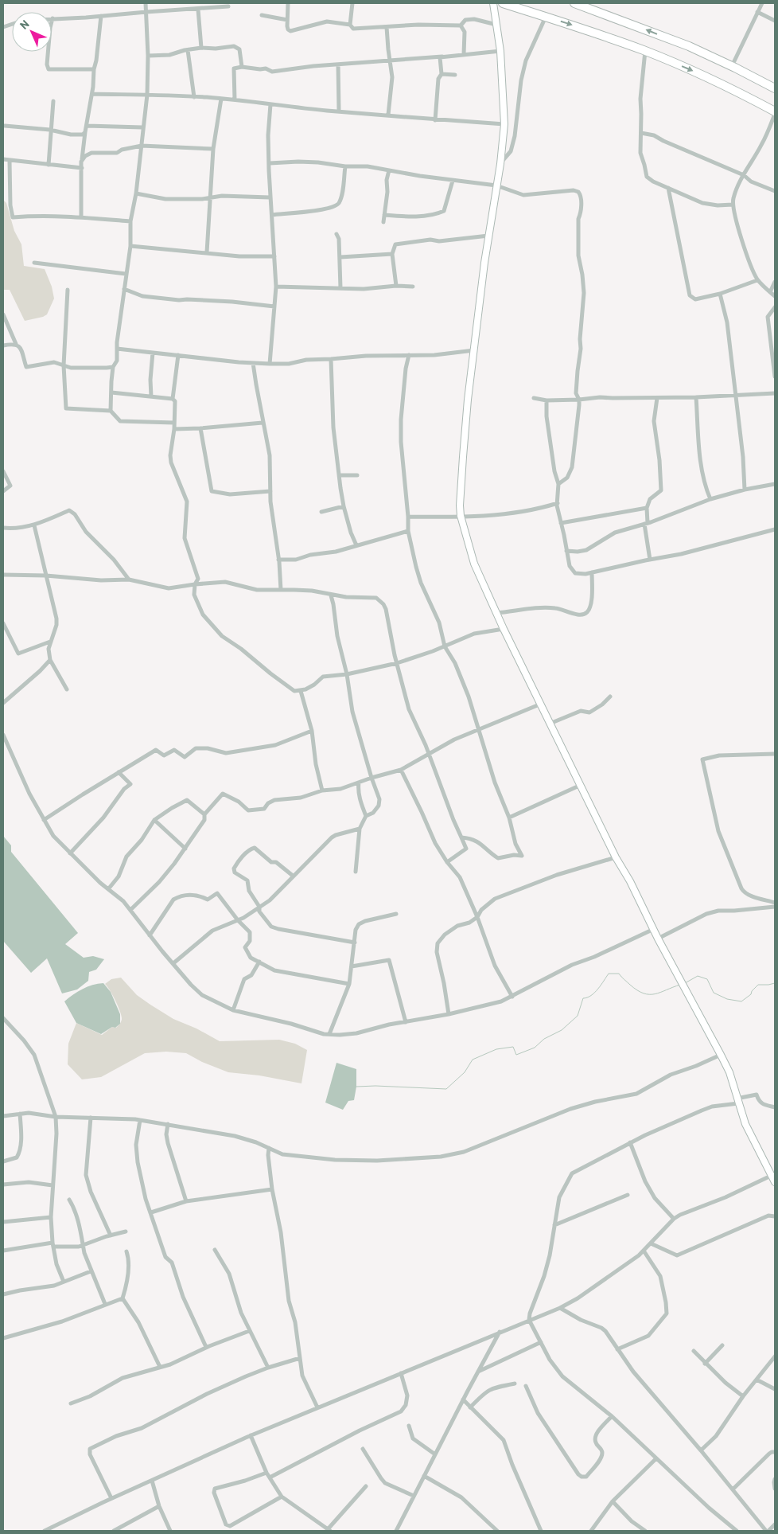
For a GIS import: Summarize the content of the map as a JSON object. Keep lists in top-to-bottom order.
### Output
{
  "north": "top left"
}
